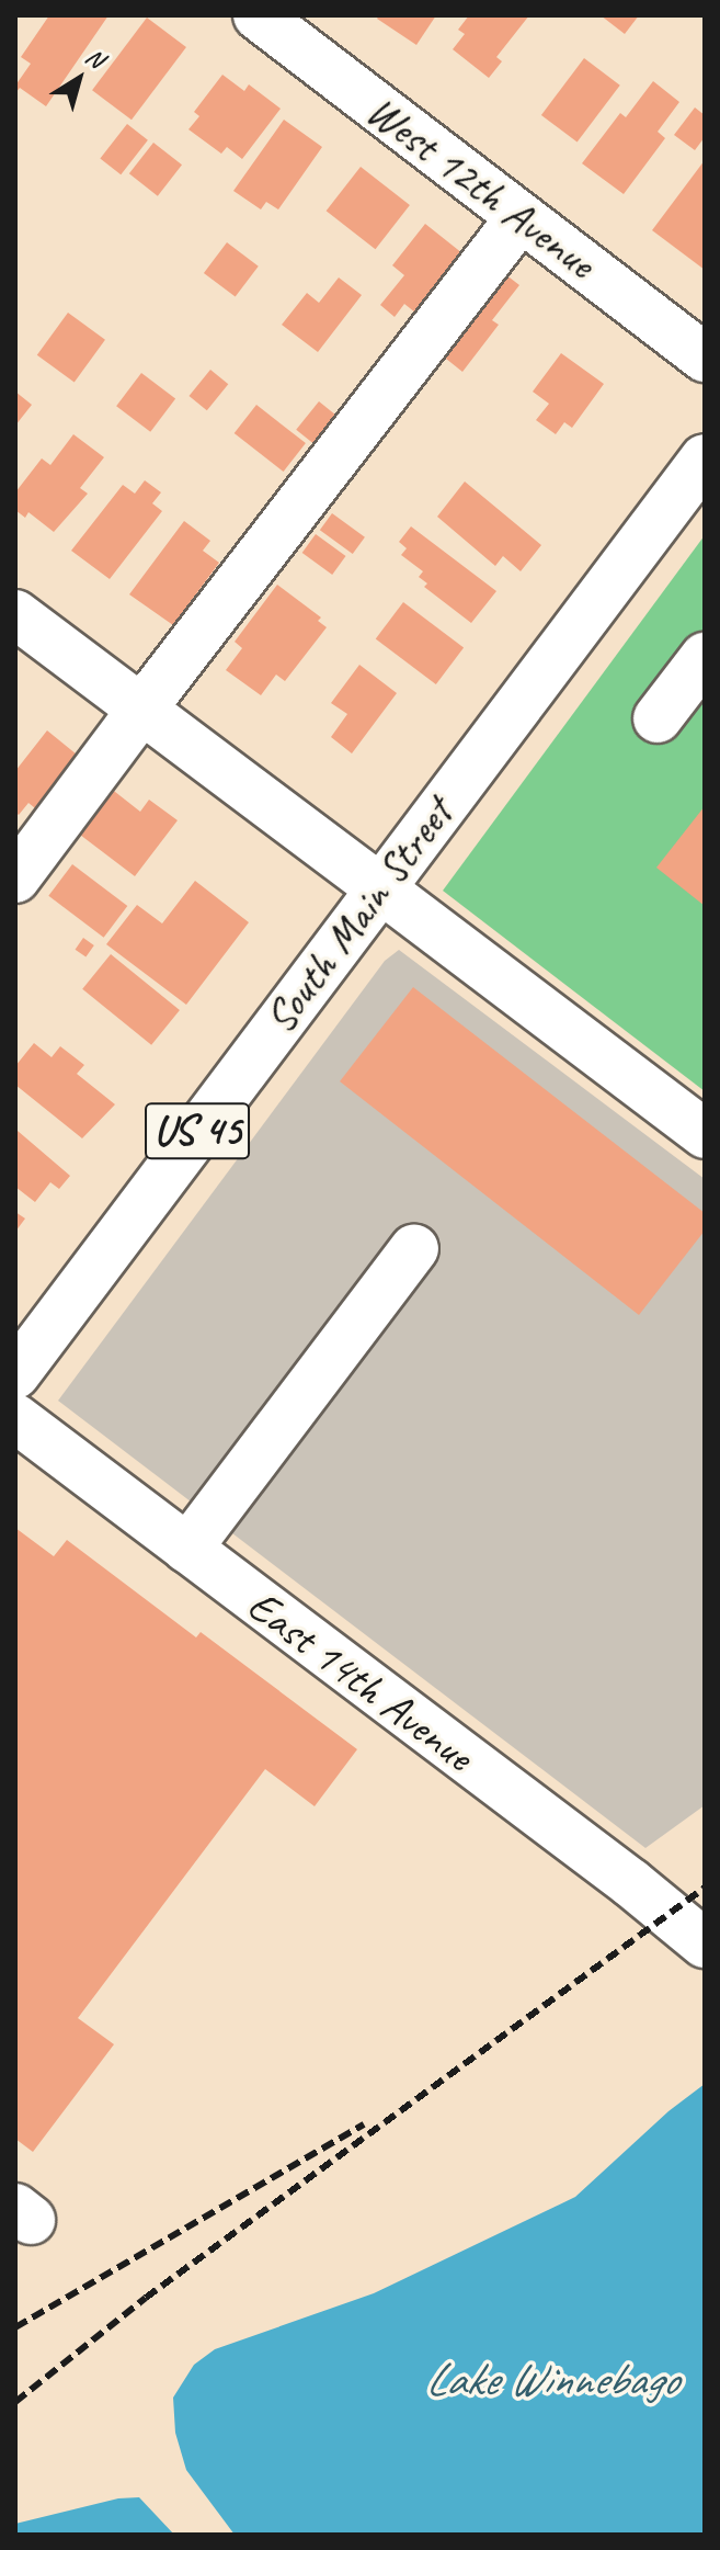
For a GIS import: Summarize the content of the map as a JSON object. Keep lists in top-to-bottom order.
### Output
{
  "streets": {
    "street": [
      "West 12th Avenue",
      "South Main Street",
      "US 45",
      "East 14th Avenue"
    ]
  },
  "water": ["Lake Winnebago"],
  "north": "top right"
}
